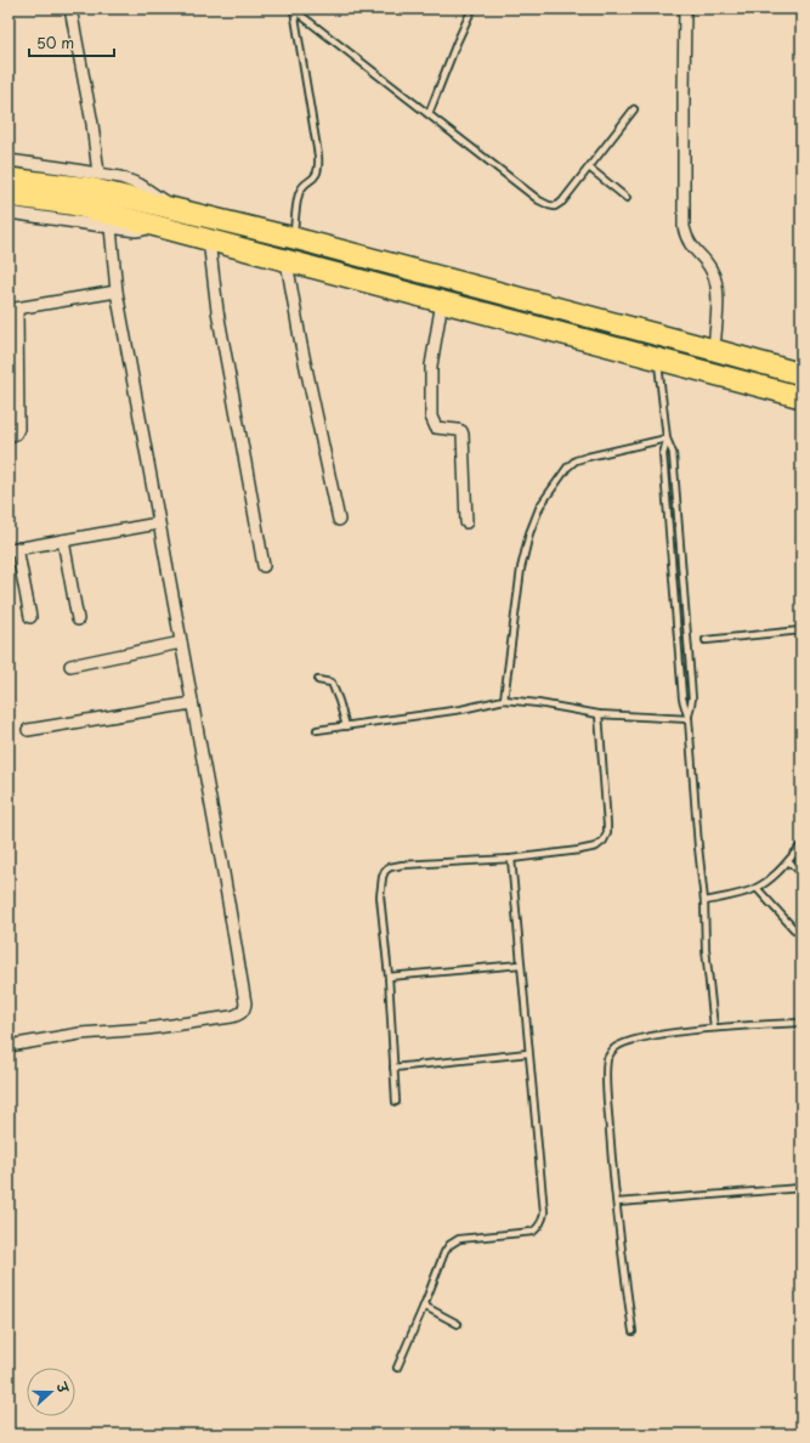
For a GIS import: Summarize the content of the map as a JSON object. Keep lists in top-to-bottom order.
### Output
{
  "scale_bar": "50 m",
  "north": "right"
}
